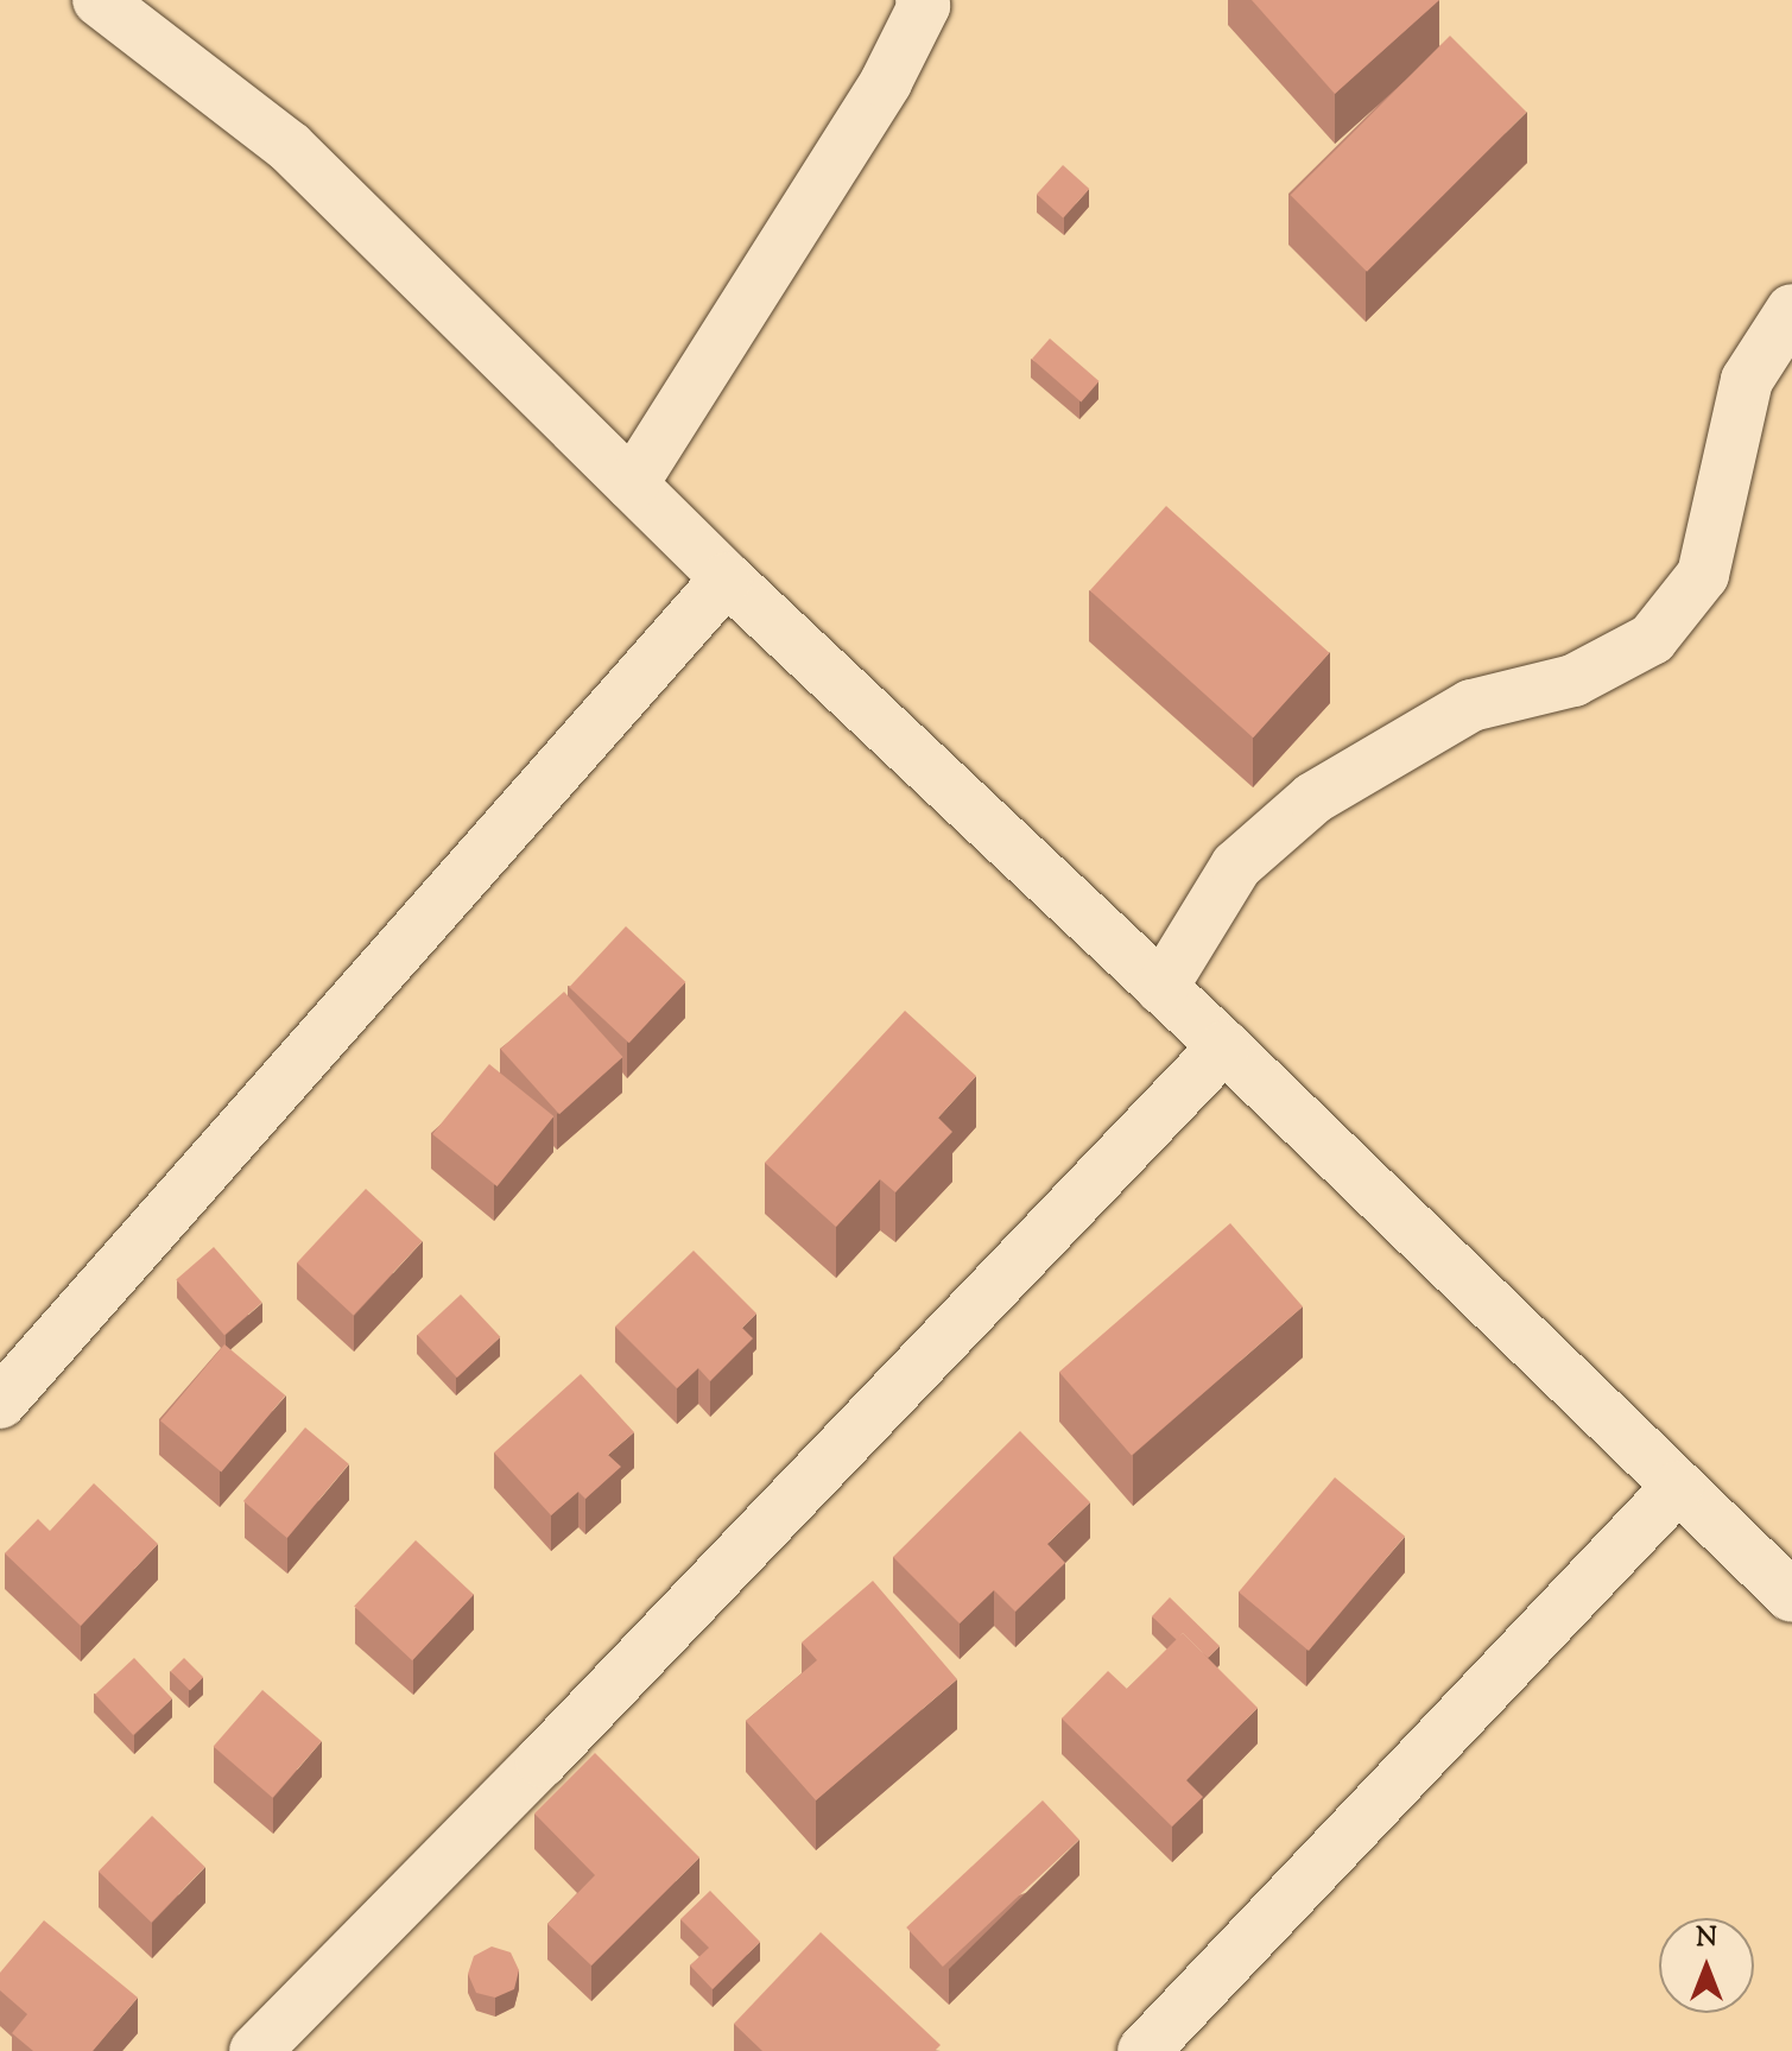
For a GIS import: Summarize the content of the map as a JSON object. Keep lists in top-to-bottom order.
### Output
{
  "north": "top"
}
